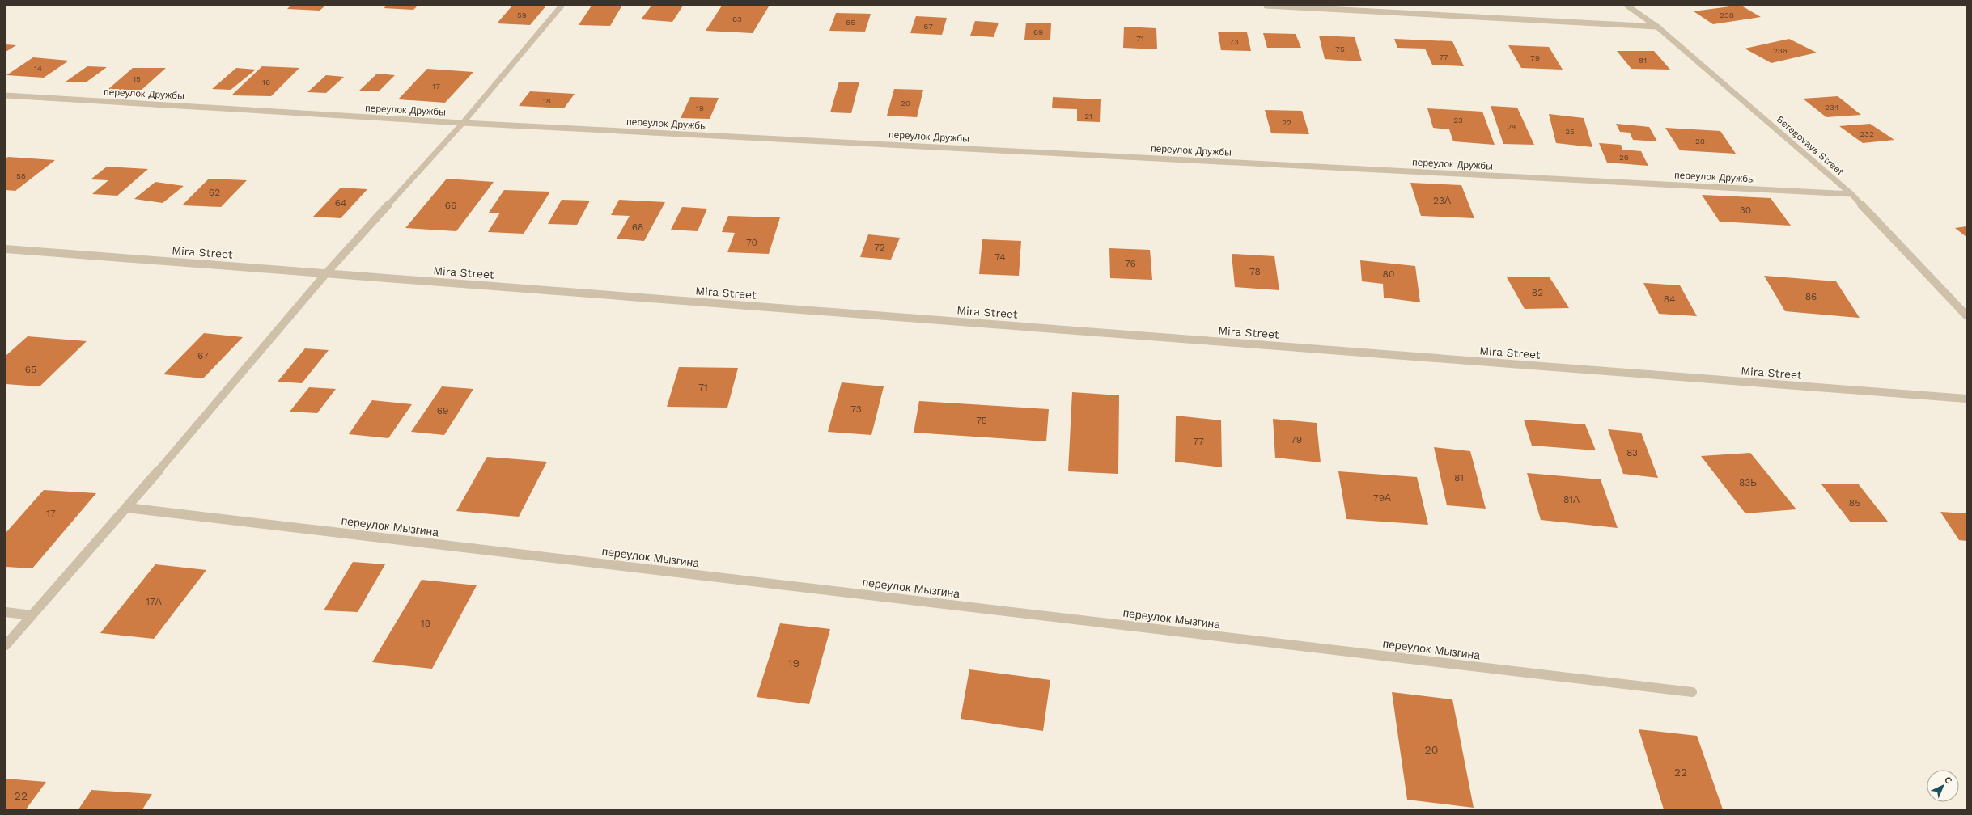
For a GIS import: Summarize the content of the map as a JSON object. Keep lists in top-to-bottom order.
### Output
{
  "streets": {
    "street": [
      "переулок Дружбы",
      "Beregovaya Street",
      "Mira Street",
      "переулок Мызгина"
    ]
  },
  "crossings": [
    ["переулок Дружбы", "Beregovaya Street"]
  ],
  "house_numbers": [
    "59",
    "238",
    "63",
    "65",
    "67",
    "69",
    "71",
    "73",
    "75",
    "236",
    "77",
    "79",
    "81",
    "14",
    "15",
    "16",
    "17",
    "18",
    "20",
    "234",
    "19",
    "21",
    "23",
    "22",
    "24",
    "25",
    "232",
    "28",
    "26",
    "58",
    "62",
    "23А",
    "64",
    "66",
    "30",
    "68",
    "70",
    "72",
    "74",
    "76",
    "78",
    "80",
    "82",
    "86",
    "84",
    "67",
    "65",
    "71",
    "73",
    "69",
    "75",
    "79",
    "77",
    "83",
    "81",
    "83Б",
    "79А",
    "81А",
    "85",
    "17",
    "17А",
    "18",
    "19",
    "20",
    "22",
    "22"
  ],
  "north": "top right"
}
